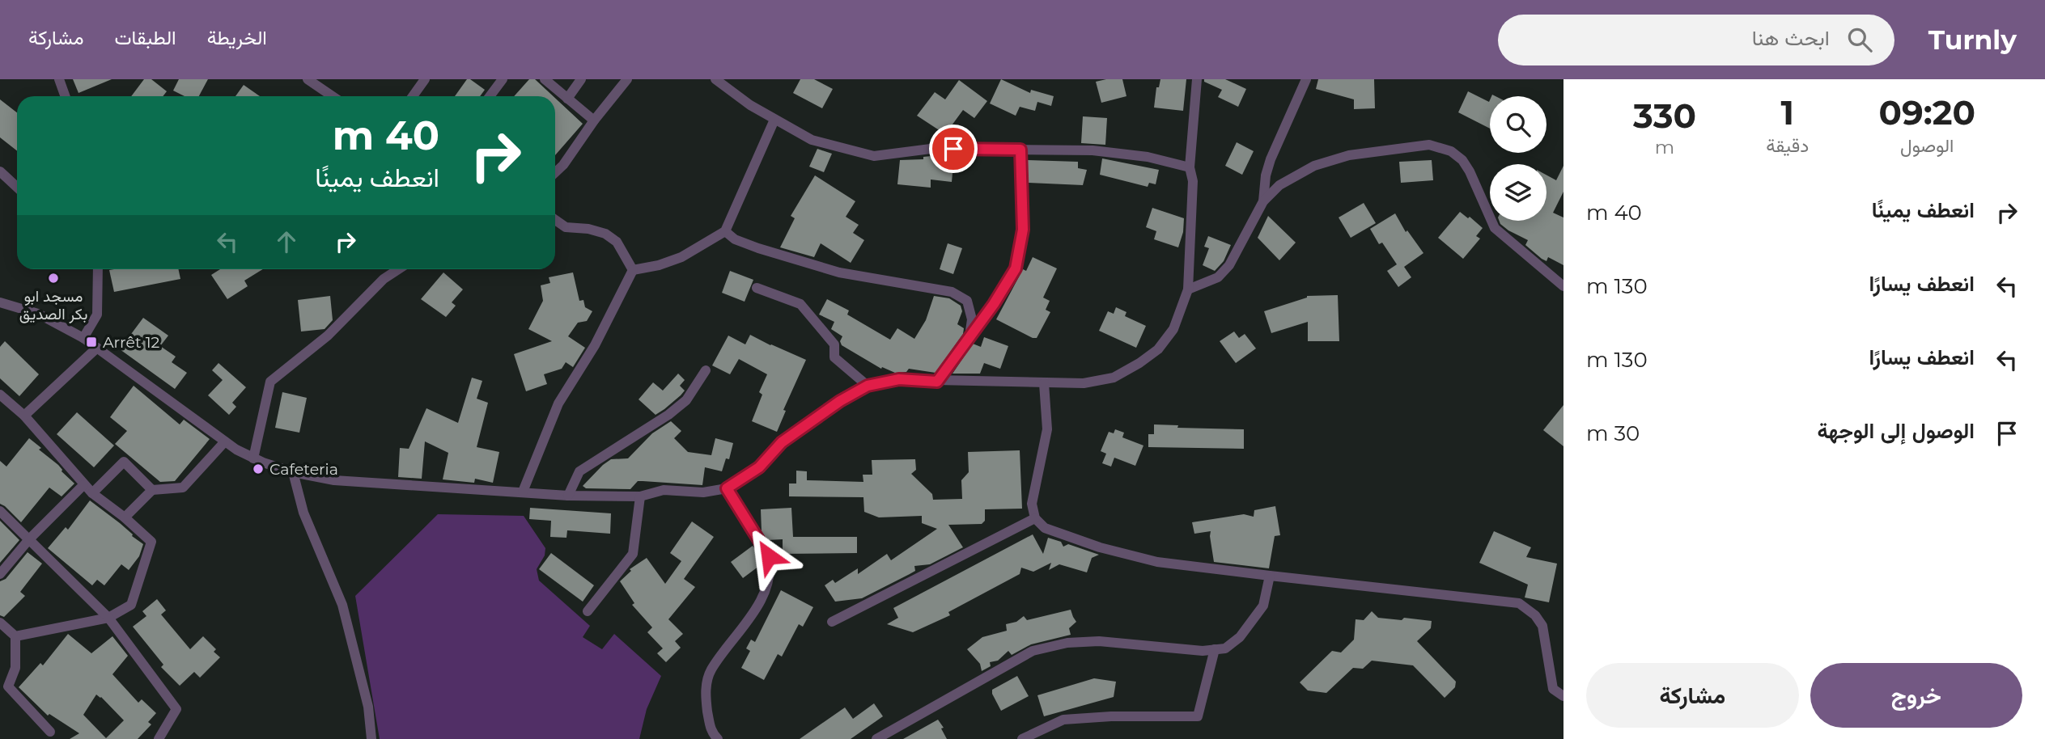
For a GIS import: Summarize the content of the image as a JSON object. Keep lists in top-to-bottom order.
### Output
{
  "places": {
    "other": ["مسجد ابو بكر الصديق", "Cafeteria"],
    "transit": ["Arrêt 12"]
  },
  "page": {
    "header": "Turnly",
    "search": "ابحث هنا",
    "nav": ["الخريطة", "الطبقات", "مشاركة"],
    "eta": [
      "09:20",
      "الوصول",
      "1",
      "دقيقة",
      "330",
      "m"
    ],
    "turn": ["40 m", "انعطف يمينًا"],
    "list": [
      {
        "name": "انعطف يمينًا",
        "value": "40 m"
      },
      {
        "name": "انعطف يسارًا",
        "value": "130 m"
      },
      {
        "name": "انعطف يسارًا",
        "value": "130 m"
      },
      {
        "name": "الوصول إلى الوجهة",
        "value": "30 m"
      }
    ],
    "buttons": ["خروج", "مشاركة"]
  }
}
